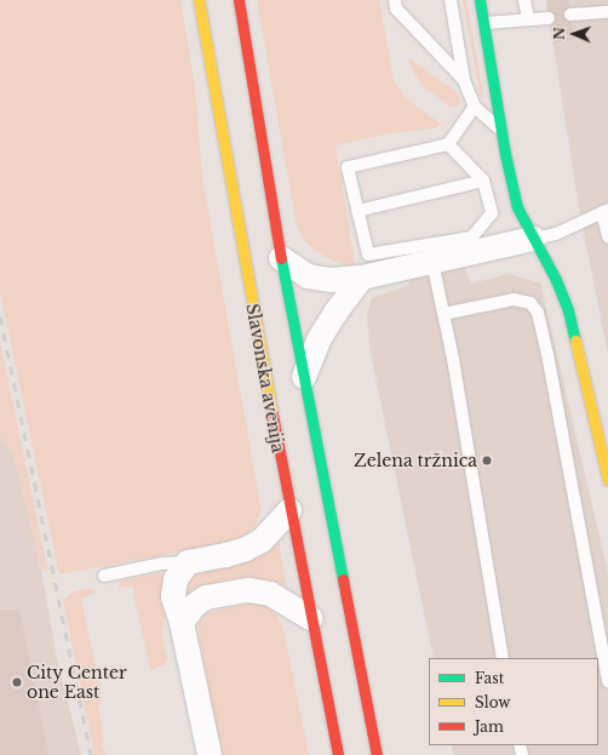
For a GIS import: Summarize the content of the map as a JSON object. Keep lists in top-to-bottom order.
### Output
{
  "streets": {
    "main road": ["Slavonska avenija"]
  },
  "places": ["Zelena tržnica", "City Center one East"],
  "legend": ["Fast", "Slow", "Jam"],
  "north": "left"
}
